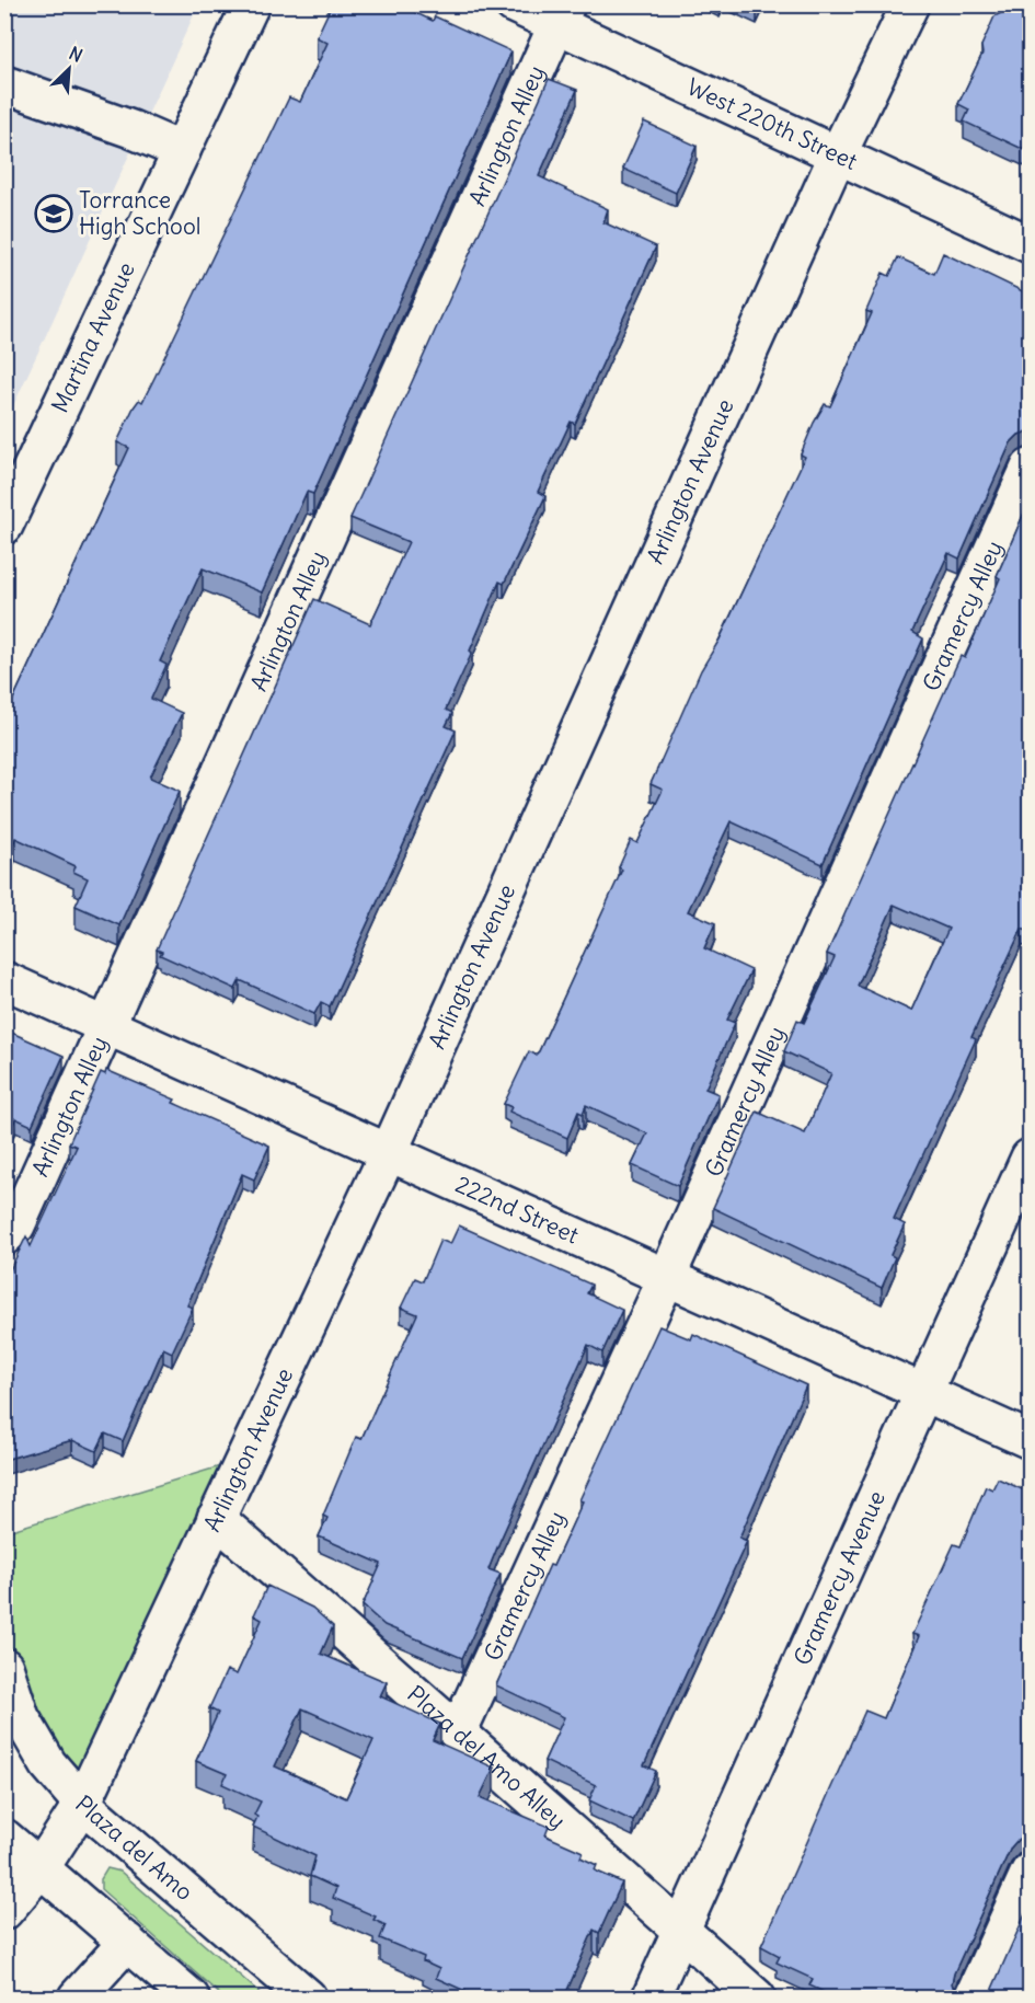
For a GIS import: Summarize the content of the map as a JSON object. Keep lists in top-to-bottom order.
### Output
{
  "streets": {
    "street": [
      "West 220th Street",
      "Arlington Alley",
      "Martina Avenue",
      "Arlington Avenue",
      "Gramercy Alley",
      "222nd Street",
      "Gramercy Avenue",
      "Plaza del Amo Alley",
      "Plaza del Amo"
    ]
  },
  "crossings": [
    ["West 220th Street", "Arlington Alley"],
    ["West 220th Street", "Arlington Avenue"],
    ["Arlington Alley", "222nd Street"],
    ["Arlington Avenue", "222nd Street"],
    ["Arlington Avenue", "Plaza del Amo Alley"],
    ["Arlington Avenue", "Plaza del Amo"],
    ["Gramercy Alley", "222nd Street"],
    ["Gramercy Alley", "Plaza del Amo Alley"],
    ["222nd Street", "Gramercy Avenue"],
    ["Gramercy Avenue", "Plaza del Amo Alley"]
  ],
  "places": {
    "school or university": ["Torrance High School"]
  },
  "north": "top right"
}
